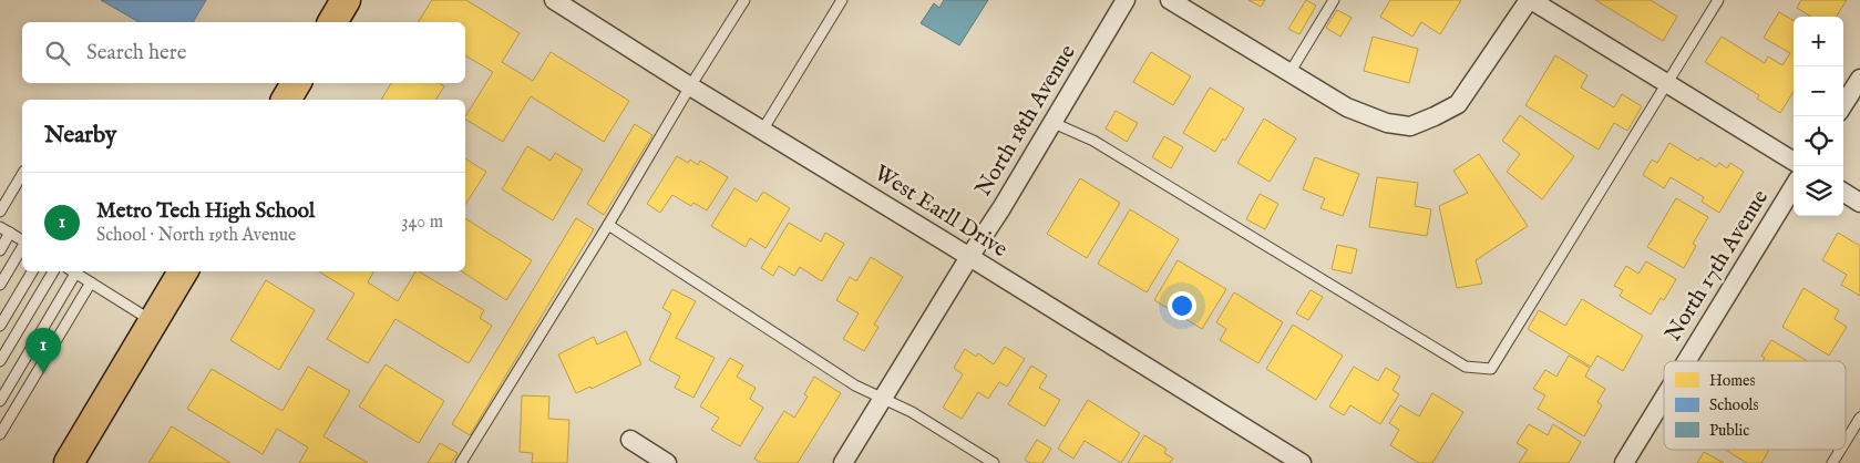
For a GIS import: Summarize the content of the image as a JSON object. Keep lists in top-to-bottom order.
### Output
{
  "streets": {
    "street": ["North 18th Avenue", "West Earll Drive", "North 17th Avenue"]
  },
  "crossings": [
    ["North 18th Avenue", "West Earll Drive"]
  ],
  "legend": ["Homes", "Schools", "Public"],
  "page": {
    "map_buttons": ["+", "−"],
    "search": "Search here",
    "heading": "Nearby",
    "list": [
      {
        "mark": "1",
        "name": "Metro Tech High School",
        "note": "School · North 19th Avenue",
        "value": "340 m"
      }
    ],
    "pins": "1"
  }
}
